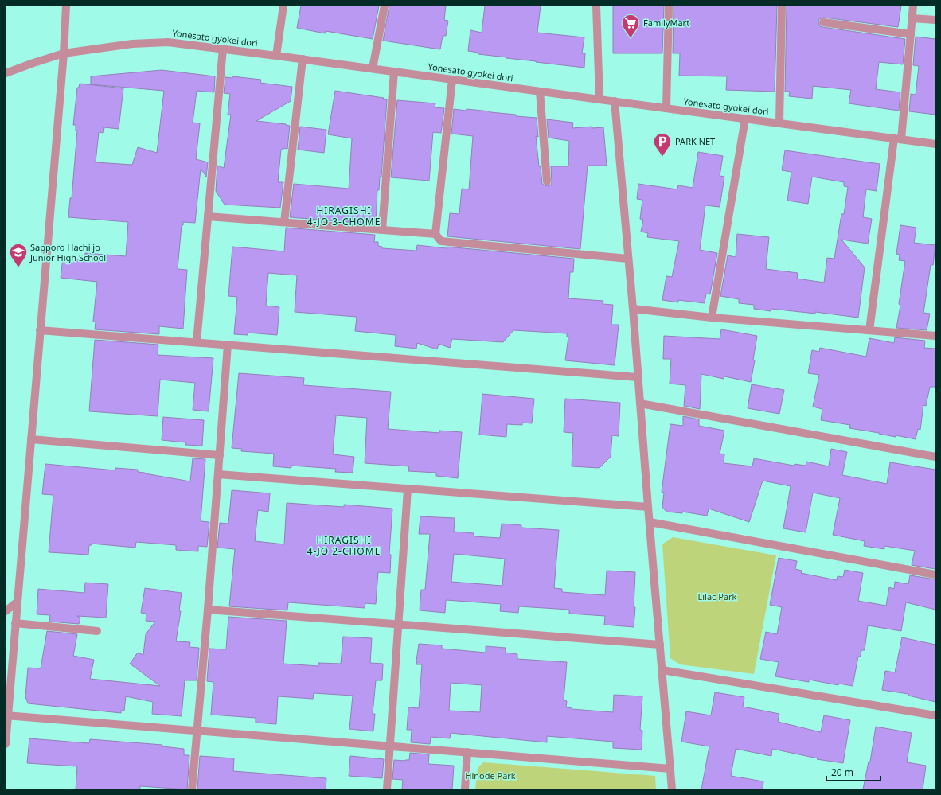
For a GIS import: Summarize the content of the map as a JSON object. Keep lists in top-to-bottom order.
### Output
{
  "streets": {
    "street": ["Yonesato gyokei dori"]
  },
  "districts": ["HIRAGISHI 4-JO 3-CHOME", "HIRAGISHI 4-JO 2-CHOME"],
  "parks": ["Lilac Park", "Hinode Park"],
  "places": {
    "supermarket": ["FamilyMart"],
    "parking": ["PARK NET"],
    "school or university": ["Sapporo Hachi jo Junior High School"]
  },
  "scale_bar": "20 m"
}
